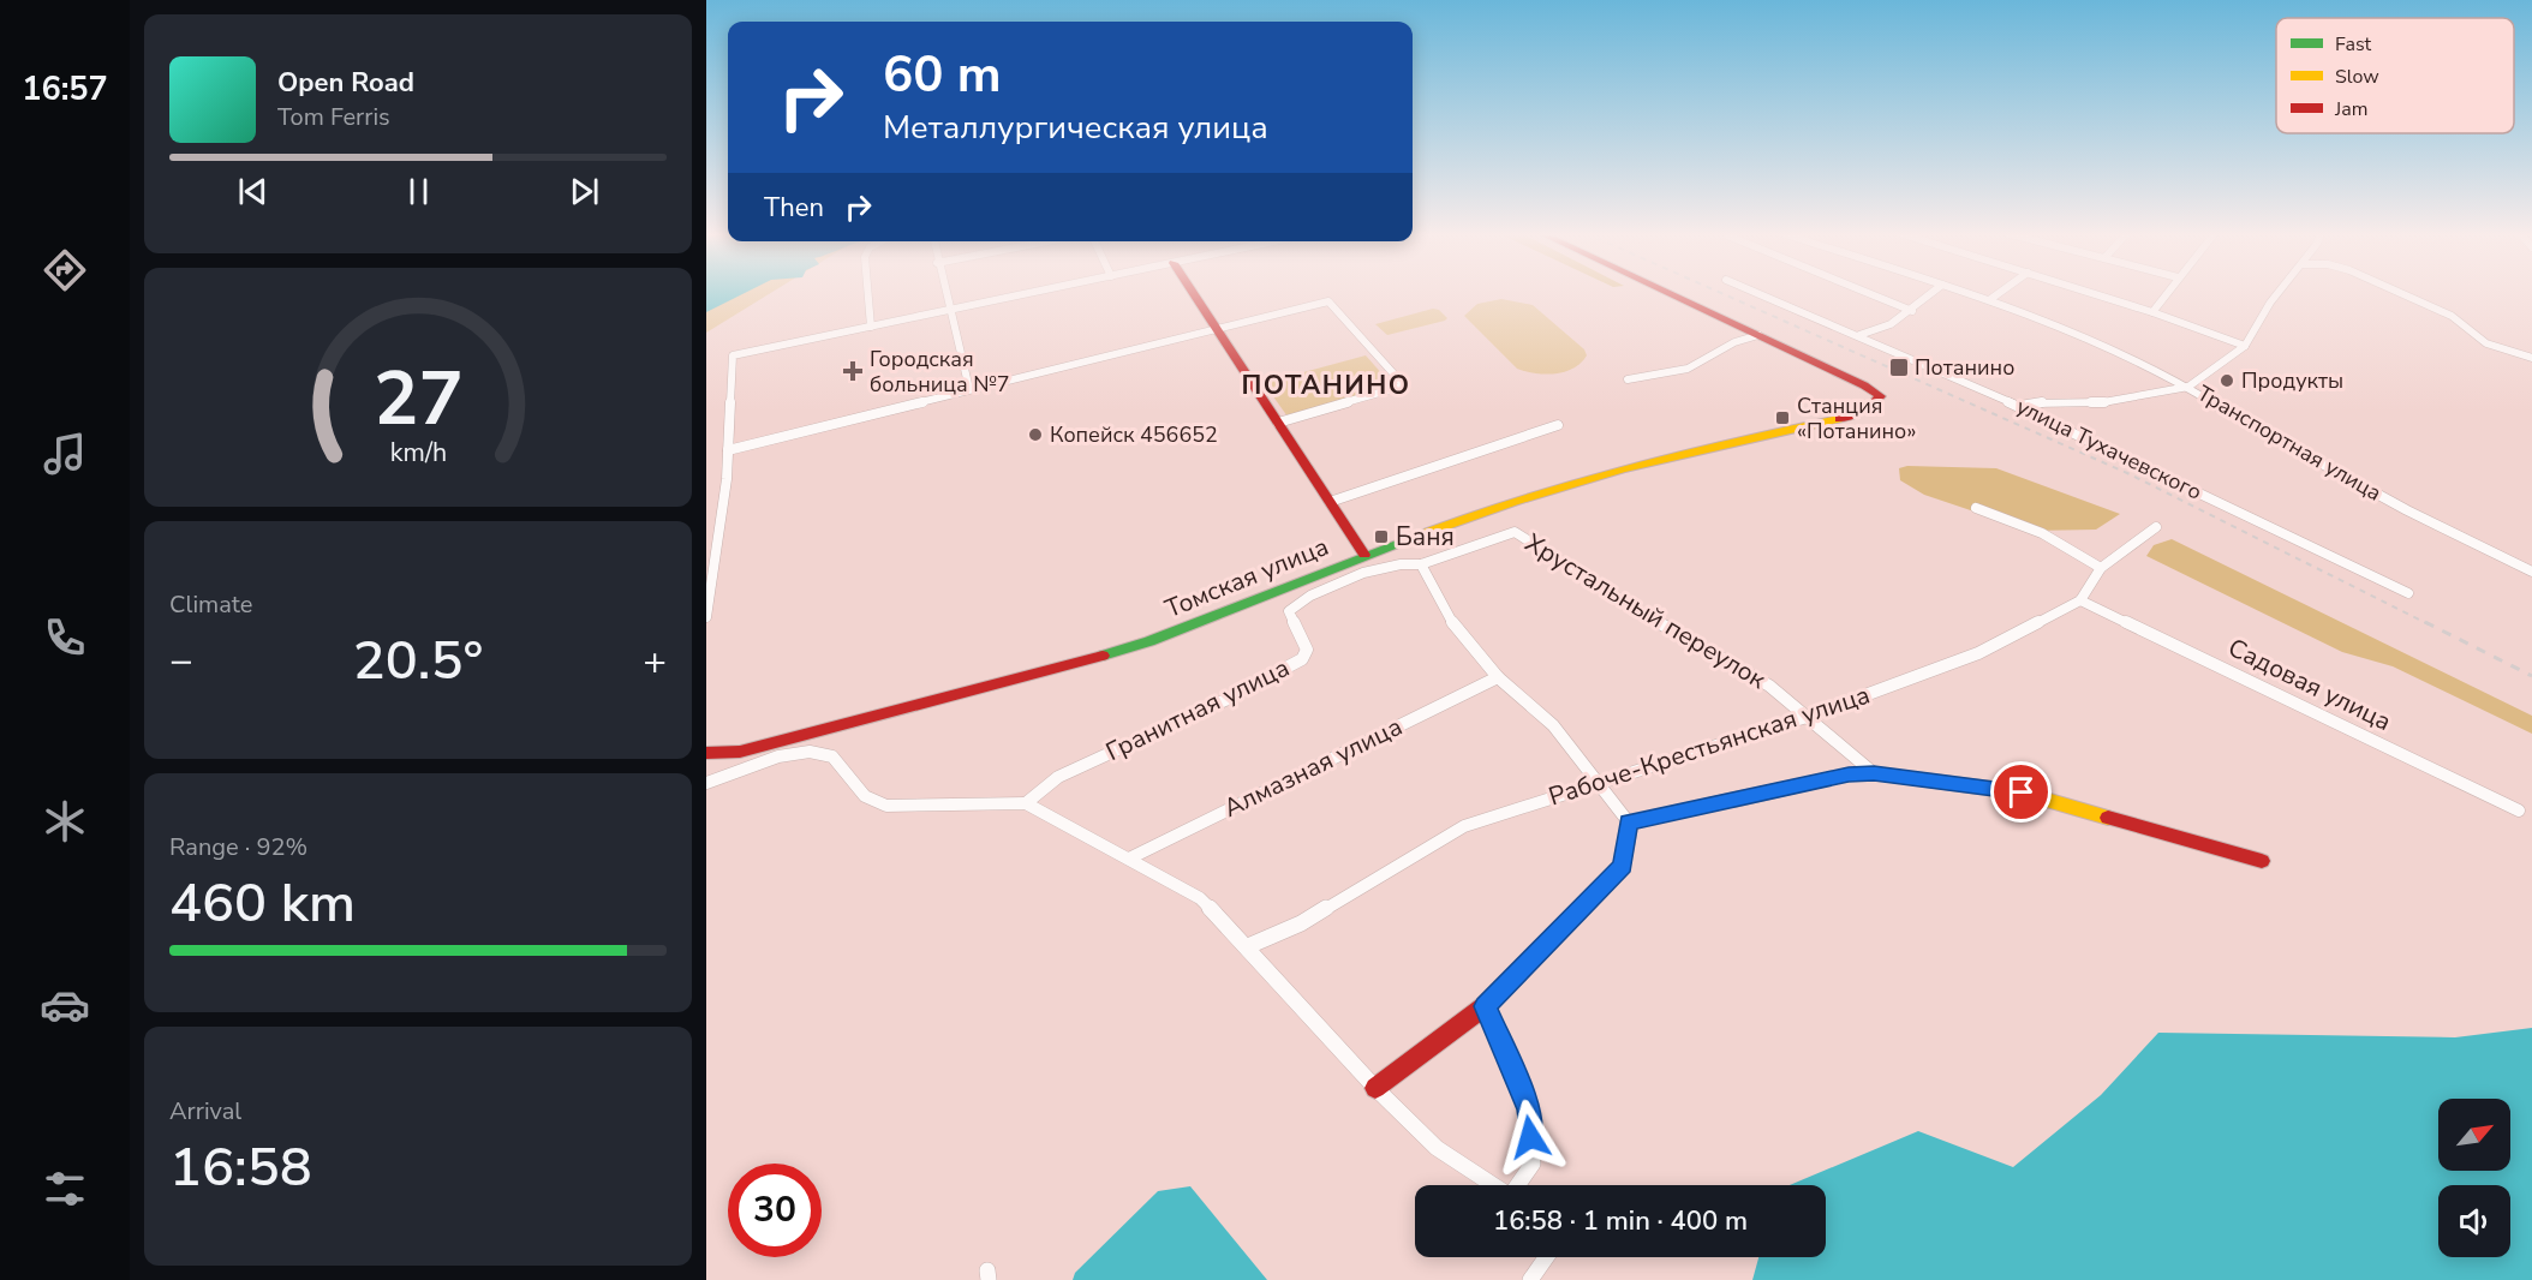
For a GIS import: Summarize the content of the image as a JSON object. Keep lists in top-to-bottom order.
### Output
{
  "streets": {
    "street": [
      "Транспортная улица",
      "улица Тухачевского",
      "Томская улица",
      "Хрустальный переулок",
      "Садовая улица",
      "Гранитная улица",
      "Рабоче-Крестьянская улица",
      "Алмазная улица"
    ]
  },
  "crossings": [
    ["Хрустальный переулок", "Гранитная улица"],
    ["Хрустальный переулок", "Рабоче-Крестьянская улица"],
    ["Садовая улица", "Рабоче-Крестьянская улица"]
  ],
  "districts": ["ПОТАНИНО"],
  "places": {
    "transit": ["Потанино", "Станция «Потанино»", "Баня"],
    "health": ["Городская больница №7"],
    "other": ["Продукты", "Копейск 456652"]
  },
  "legend": ["Fast", "Slow", "Jam"],
  "north": "top right",
  "page": {
    "tabs": "16:57",
    "turn": ["60 m", "Металлургическая улица"],
    "song": ["Open Road", "Tom Ferris"],
    "then": "Then",
    "tile": [
      "Climate",
      ["Range · 92%", "460 km"],
      ["Arrival", "16:58"]
    ],
    "heat": ["−", "20.5°", "+"],
    "limit": "30",
    "trip": "16:58 · 1 min · 400 m",
    "gauge": ["27", "km/h"]
  }
}
